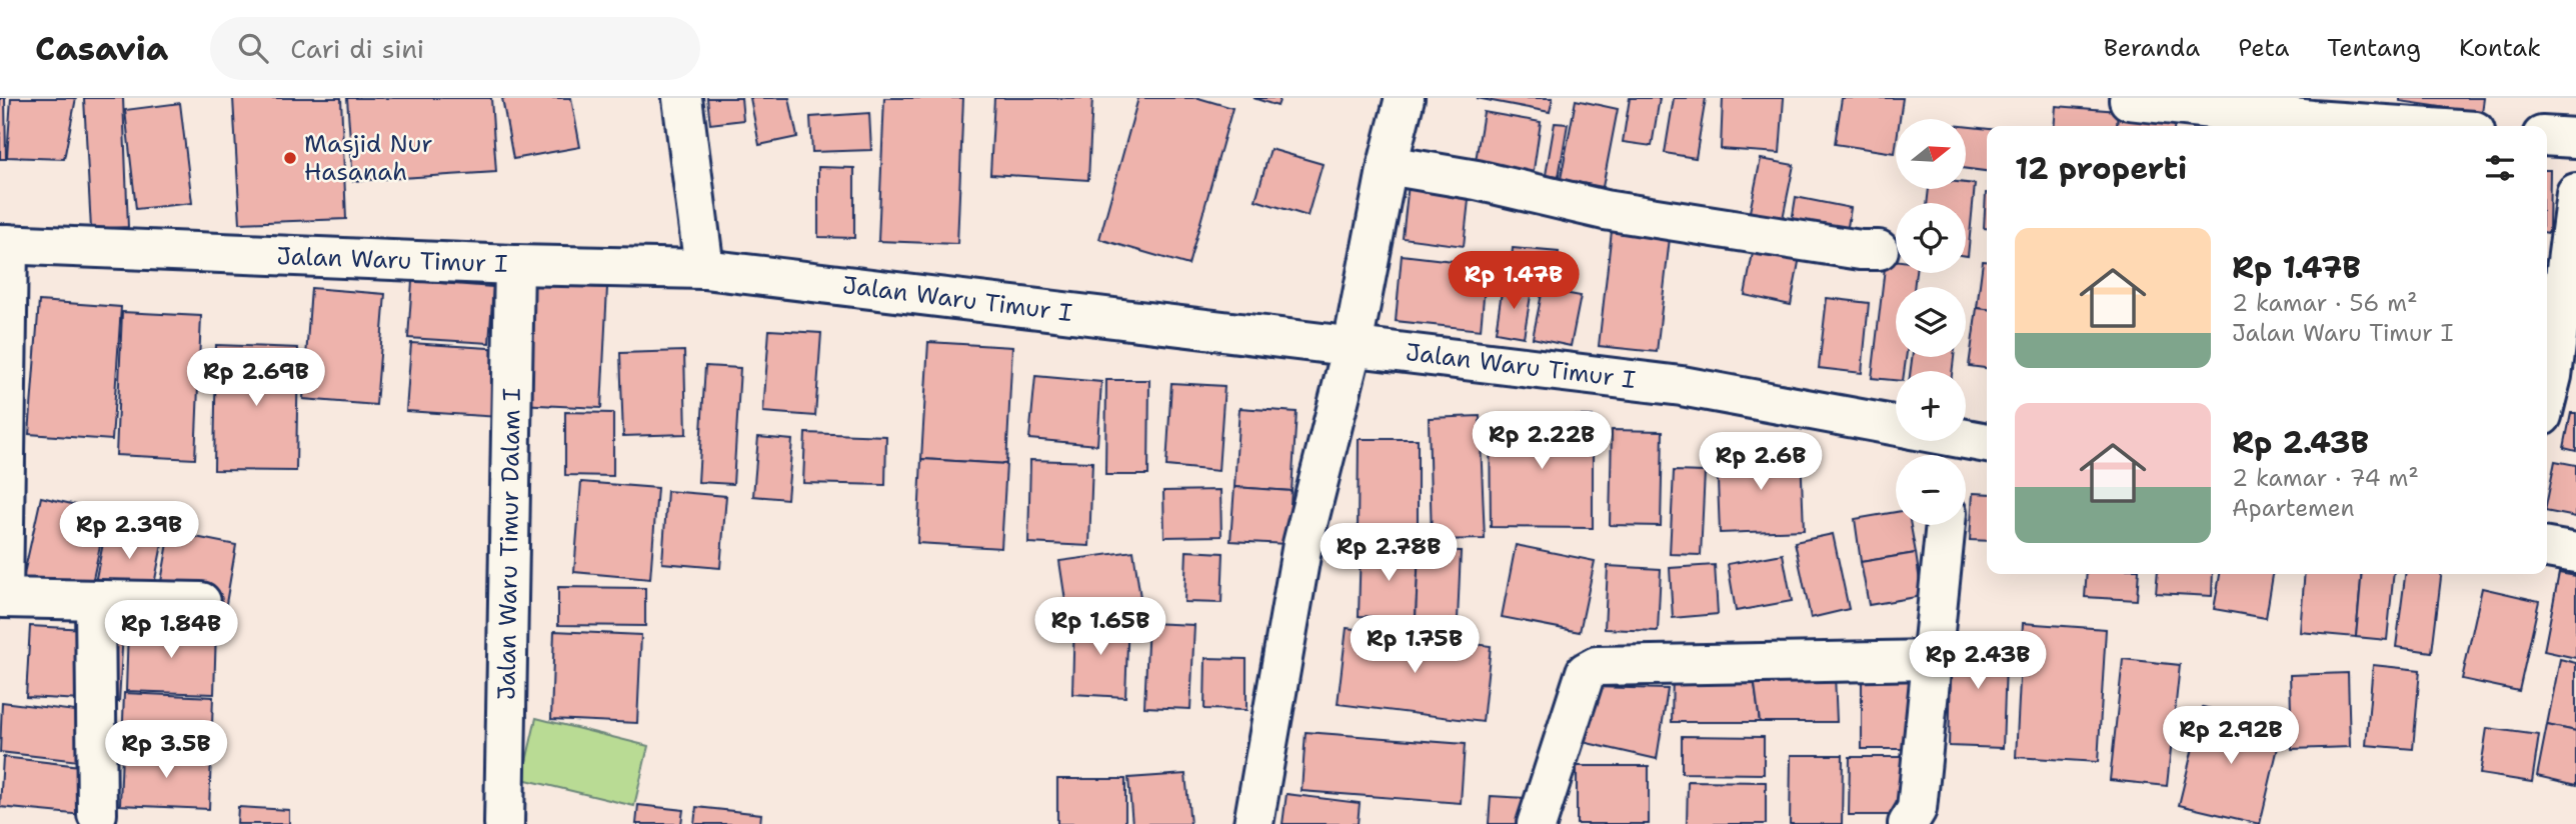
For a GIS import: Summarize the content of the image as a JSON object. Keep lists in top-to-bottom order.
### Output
{
  "streets": {
    "street": ["Jalan Waru Timur I", "Jalan Waru Timur Dalam I"]
  },
  "crossings": [
    ["Jalan Waru Timur I", "Jalan Waru Timur Dalam I"]
  ],
  "places": ["Masjid Nur Hasanah"],
  "north": "right",
  "page": {
    "header": "Casavia",
    "search": "Cari di sini",
    "nav": [
      "Beranda",
      "Peta",
      "Tentang",
      "Kontak"
    ],
    "map_buttons": ["+", "−"],
    "heading": "12 properti",
    "list": [
      {
        "name": "Rp 1.47B",
        "note": "2 kamar · 56 m² · Jalan Waru Timur I"
      },
      {
        "name": "Rp 2.43B",
        "note": "2 kamar · 74 m² · Apartemen"
      }
    ],
    "price": [
      "Rp 1.47B",
      "Rp 2.69B",
      "Rp 2.22B",
      "Rp 2.6B",
      "Rp 2.39B",
      "Rp 2.78B",
      "Rp 1.65B",
      "Rp 1.84B",
      "Rp 1.75B",
      "Rp 2.43B",
      "Rp 2.92B",
      "Rp 3.5B"
    ]
  }
}
